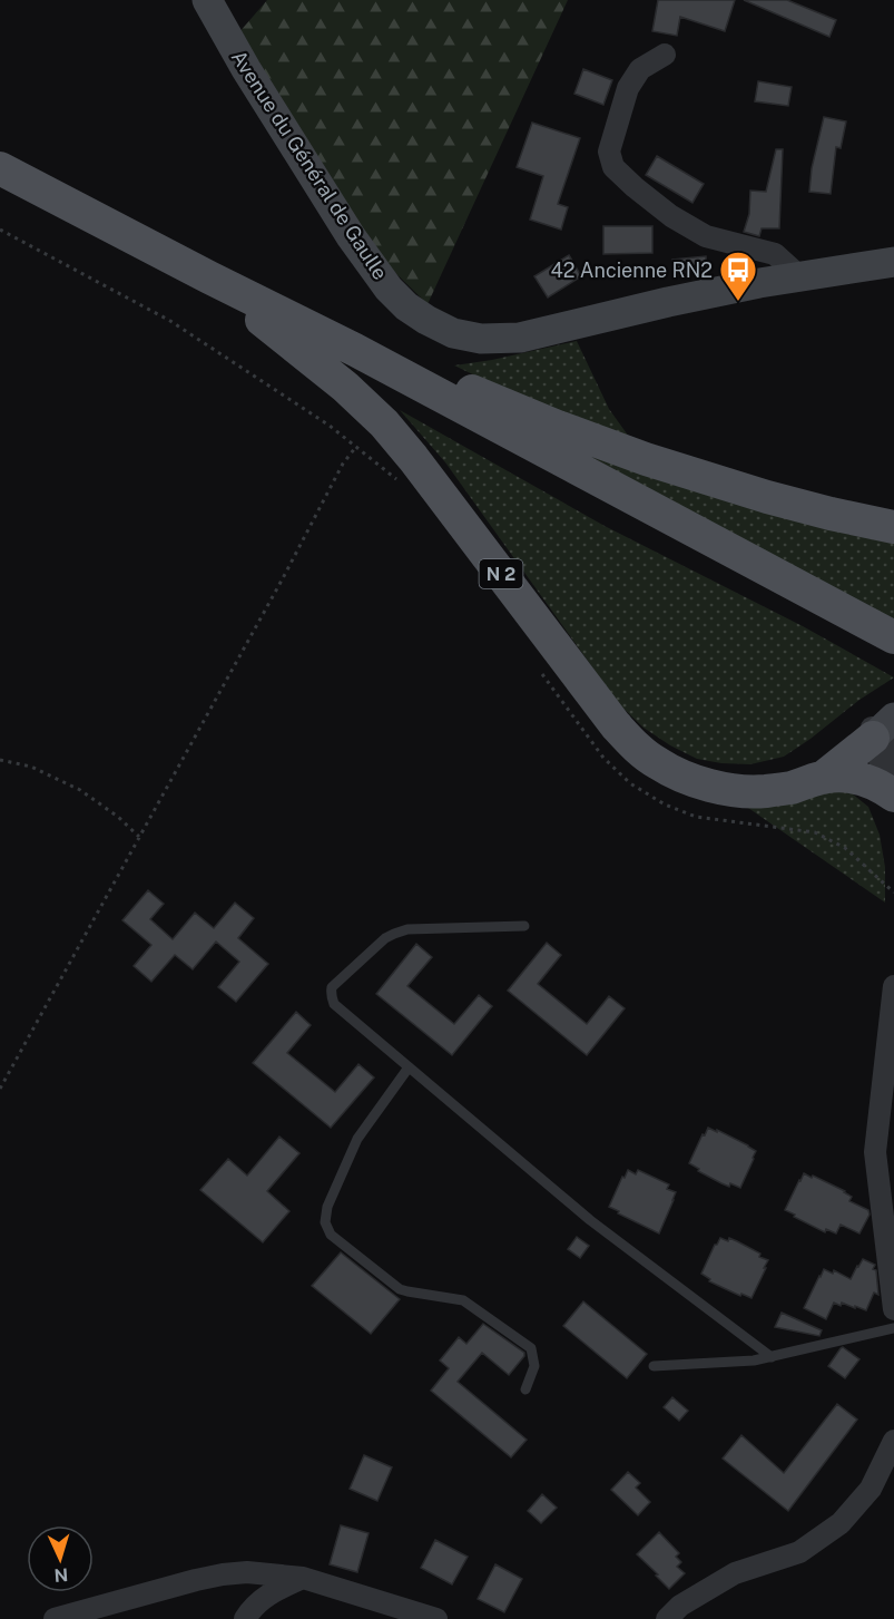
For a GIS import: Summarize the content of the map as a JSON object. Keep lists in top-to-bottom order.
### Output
{
  "streets": {
    "main road": ["Avenue du Général de Gaulle", "N 2"]
  },
  "places": {
    "bus stop": ["42 Ancienne RN2"]
  },
  "north": "bottom"
}
